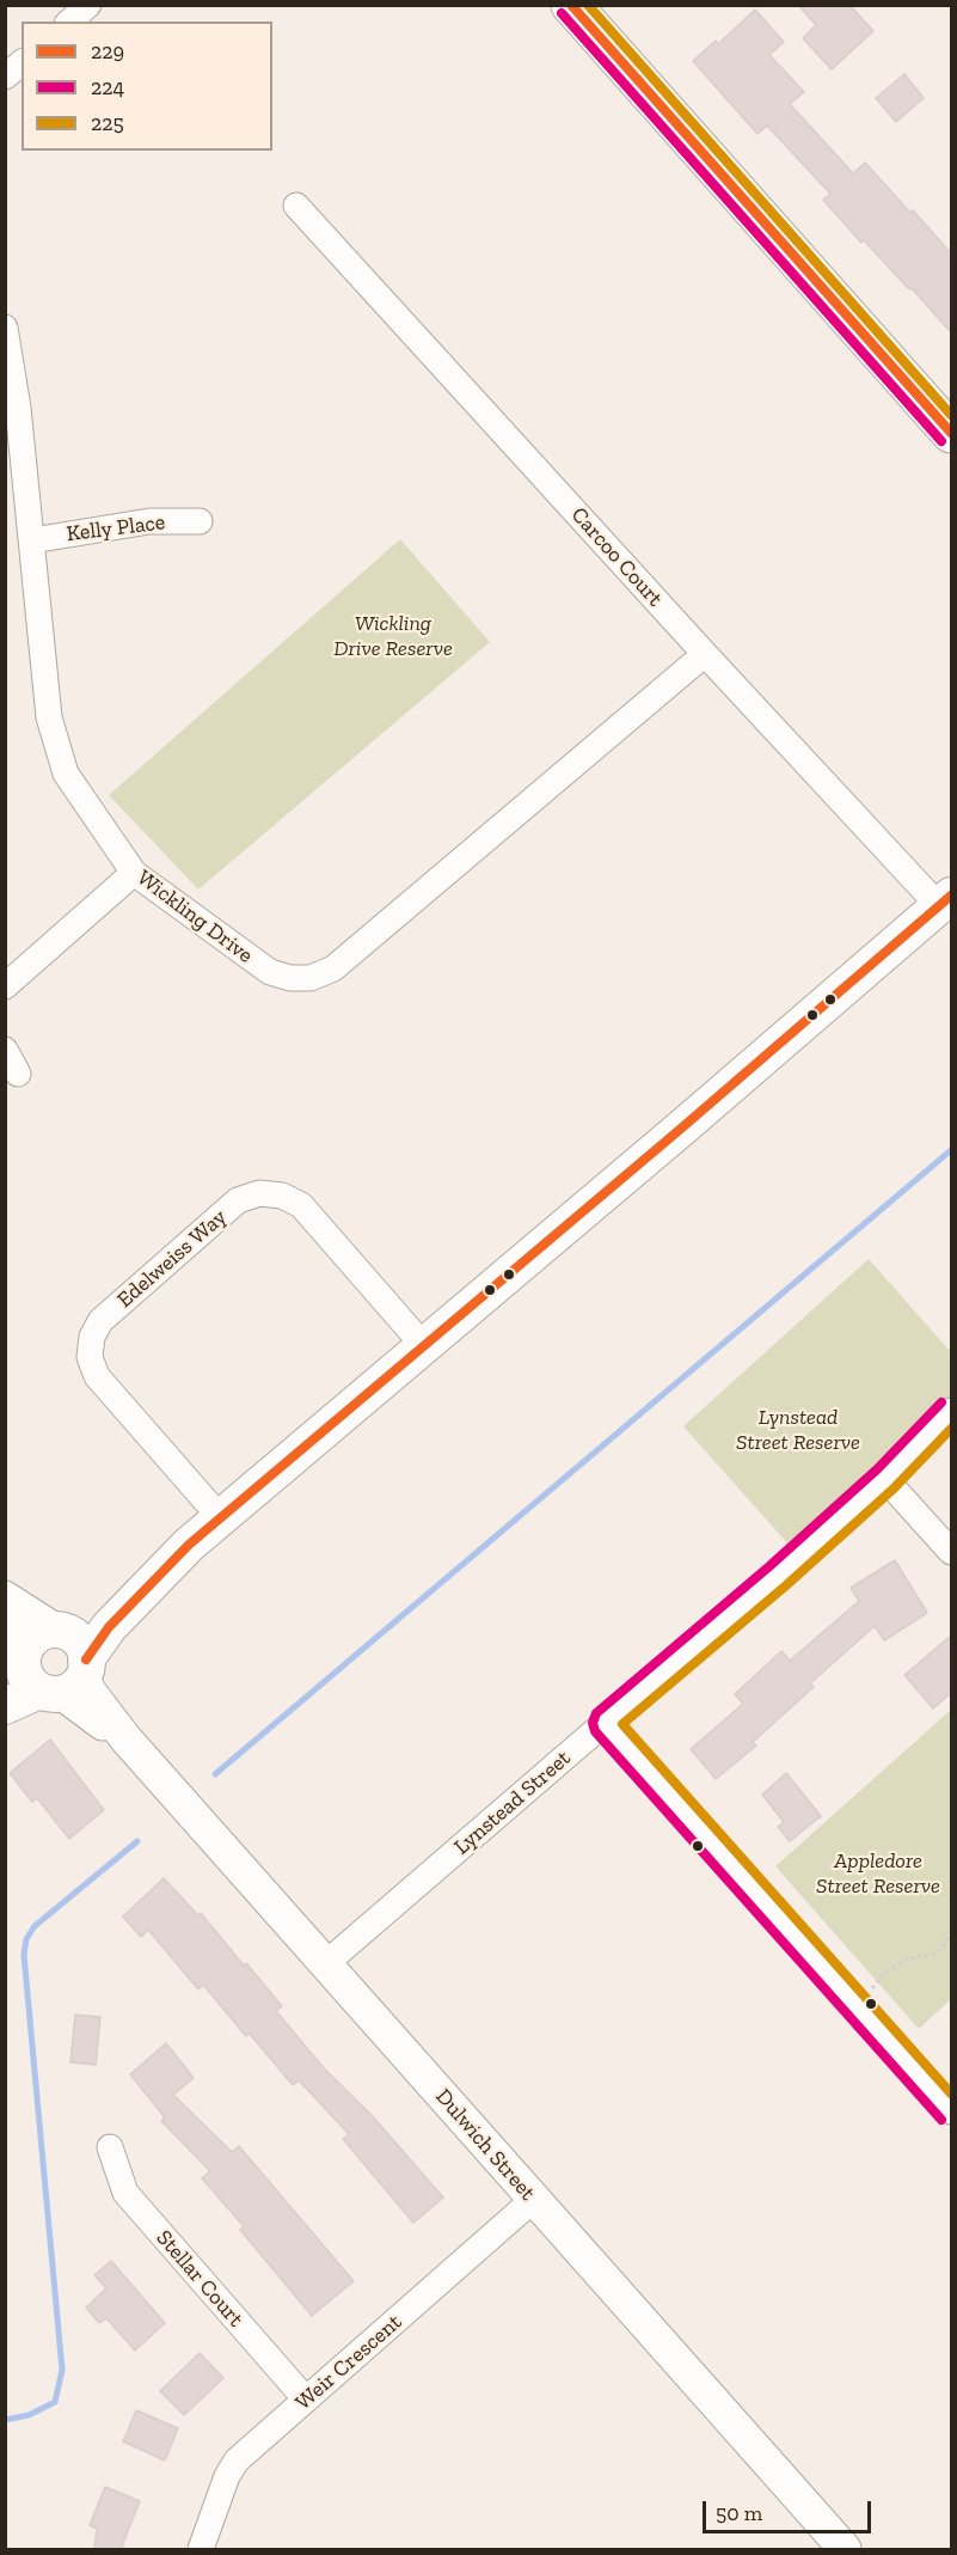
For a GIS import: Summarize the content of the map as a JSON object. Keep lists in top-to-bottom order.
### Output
{
  "streets": {
    "street": [
      "Kelly Place",
      "Carcoo Court",
      "Wickling Drive",
      "Edelweiss Way",
      "Lynstead Street",
      "Dulwich Street",
      "Stellar Court",
      "Weir Crescent"
    ]
  },
  "crossings": [
    ["Kelly Place", "Wickling Drive"],
    ["Carcoo Court", "Wickling Drive"],
    ["Lynstead Street", "Dulwich Street"],
    ["Dulwich Street", "Weir Crescent"],
    ["Stellar Court", "Weir Crescent"]
  ],
  "parks": ["Wickling Drive Reserve", "Lynstead Street Reserve", "Appledore Street Reserve"],
  "lines": ["transit line 229", "transit line 225", "transit line 224"],
  "legend": ["229", "224", "225"],
  "scale_bar": "50 m"
}
